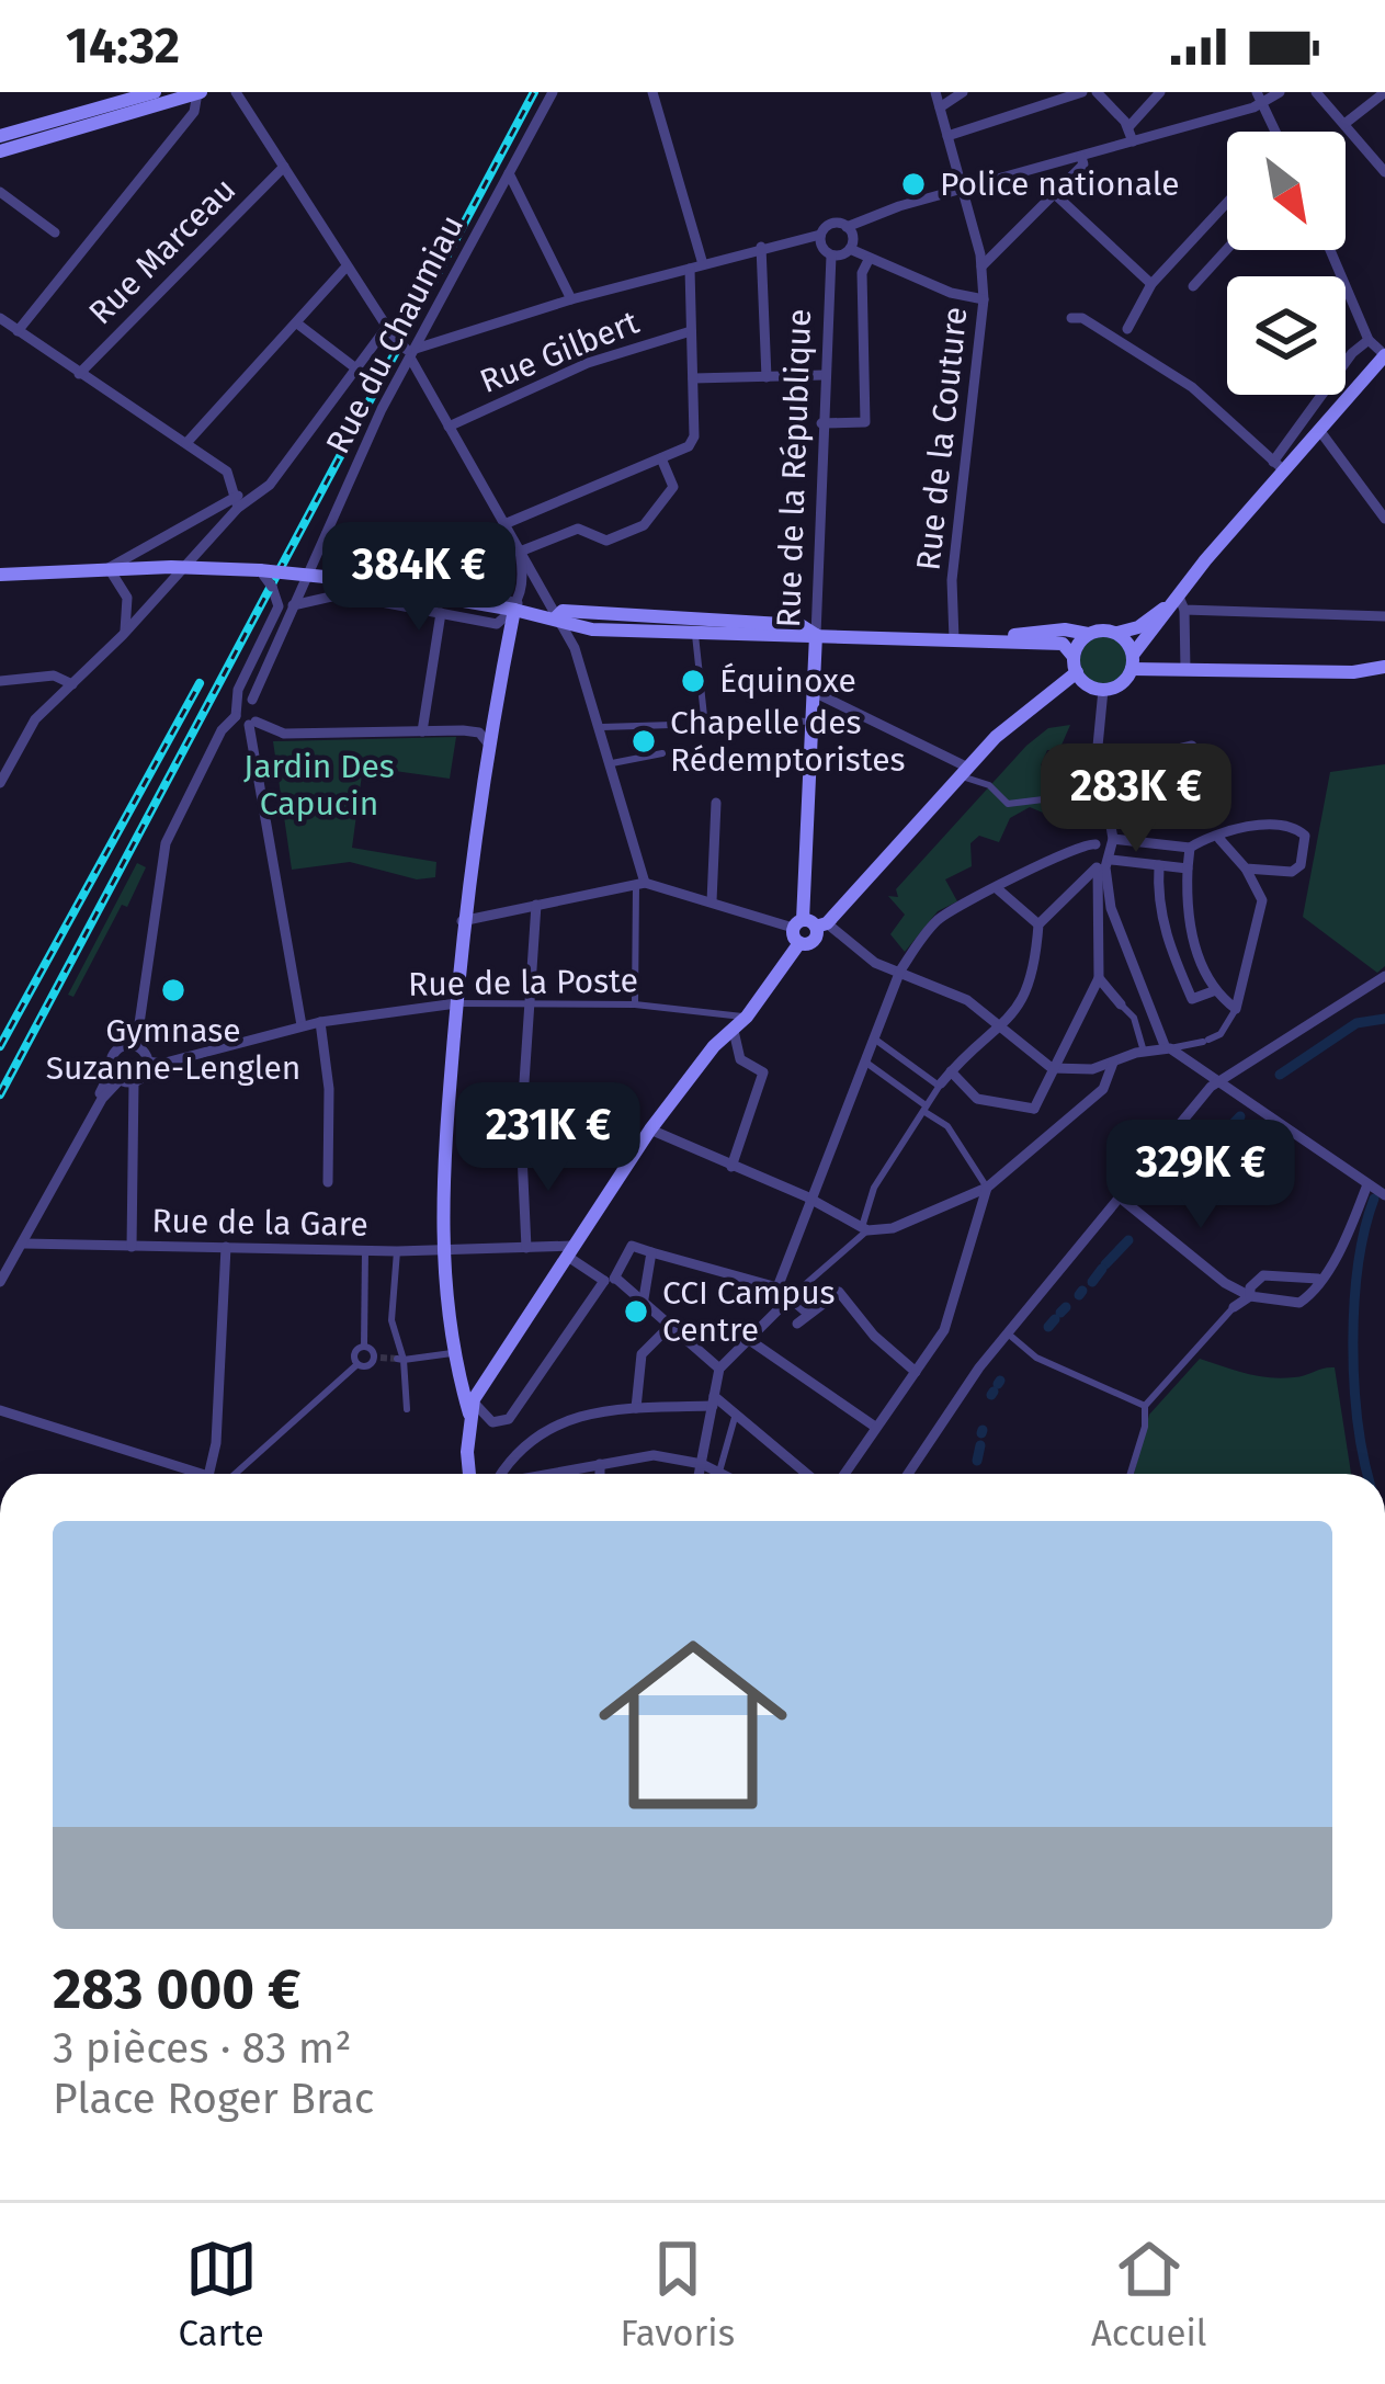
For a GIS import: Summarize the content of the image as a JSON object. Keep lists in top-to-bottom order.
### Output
{
  "streets": {
    "main road": ["Rue de la République"],
    "street": [
      "Rue Marceau",
      "Rue du Chaumiau",
      "Rue Gilbert",
      "Rue de la Couture",
      "Rue de la Poste",
      "Rue de la Gare"
    ]
  },
  "parks": ["Jardin Des Capucin"],
  "places": [
    "Police nationale",
    "Équinoxe",
    "Chapelle des Rédemptoristes",
    "Gymnase Suzanne-Lenglen",
    "CCI Campus Centre"
  ],
  "north": "bottom right",
  "page": {
    "status": "14:32",
    "price": [
      "384K €",
      "283K €",
      "231K €",
      "329K €"
    ],
    "list": [
      {
        "name": "283 000 €",
        "note": "3 pièces · 83 m² · Place Roger Brac"
      }
    ],
    "tabs": ["Carte", "Favoris", "Accueil"]
  }
}
